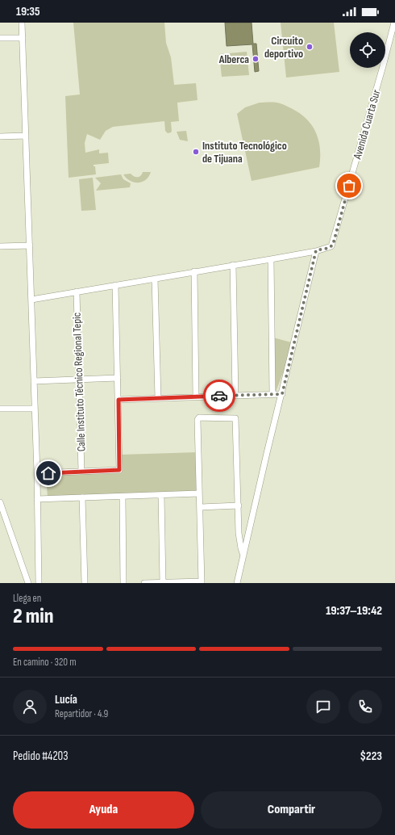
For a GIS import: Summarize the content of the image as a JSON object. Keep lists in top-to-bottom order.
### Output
{
  "streets": {
    "street": ["Avenida Cuarta Sur", "Calle Instituto Técnico Regional Tepic"]
  },
  "places": ["Circuito deportivo", "Alberca", "Instituto Tecnológico de Tijuana"],
  "page": {
    "status": "19:35",
    "heading": ["2 min", "Llega en", "19:37–19:42"],
    "panel": [
      "Lucía",
      "Repartidor · 4.9",
      "Pedido #4203",
      "$223"
    ],
    "bar": "En camino · 320 m",
    "buttons": ["Ayuda", "Compartir"]
  }
}
